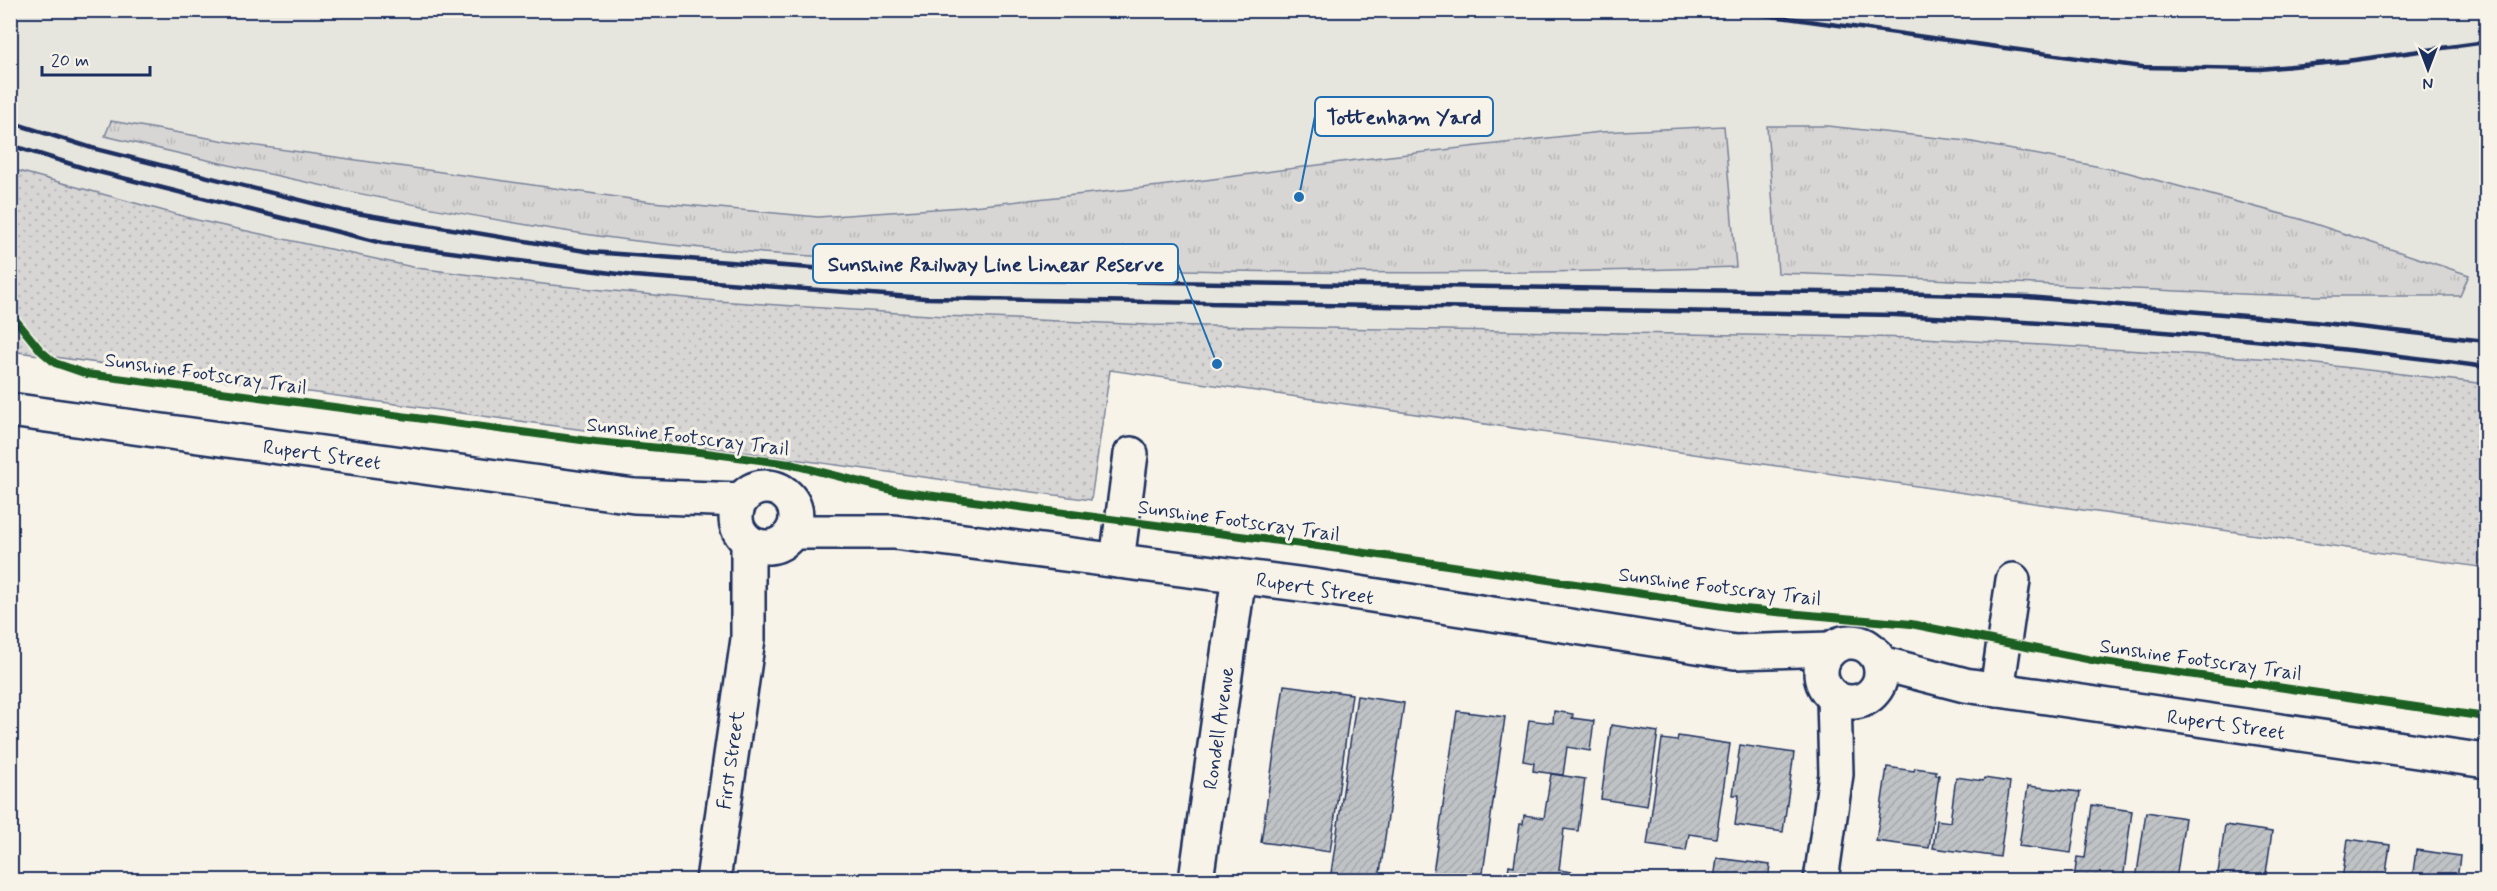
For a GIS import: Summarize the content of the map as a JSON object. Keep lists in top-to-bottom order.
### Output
{
  "streets": {
    "street": ["Rupert Street", "Rondell Avenue", "First Street"],
    "cycle path": ["Sunshine Footscray Trail"]
  },
  "crossings": [
    ["Rupert Street", "Rondell Avenue"],
    ["Rupert Street", "First Street"]
  ],
  "places": ["Tottenham Yard", "Sunshine Railway Line Linear Reserve"],
  "scale_bar": "20 m",
  "north": "bottom"
}
